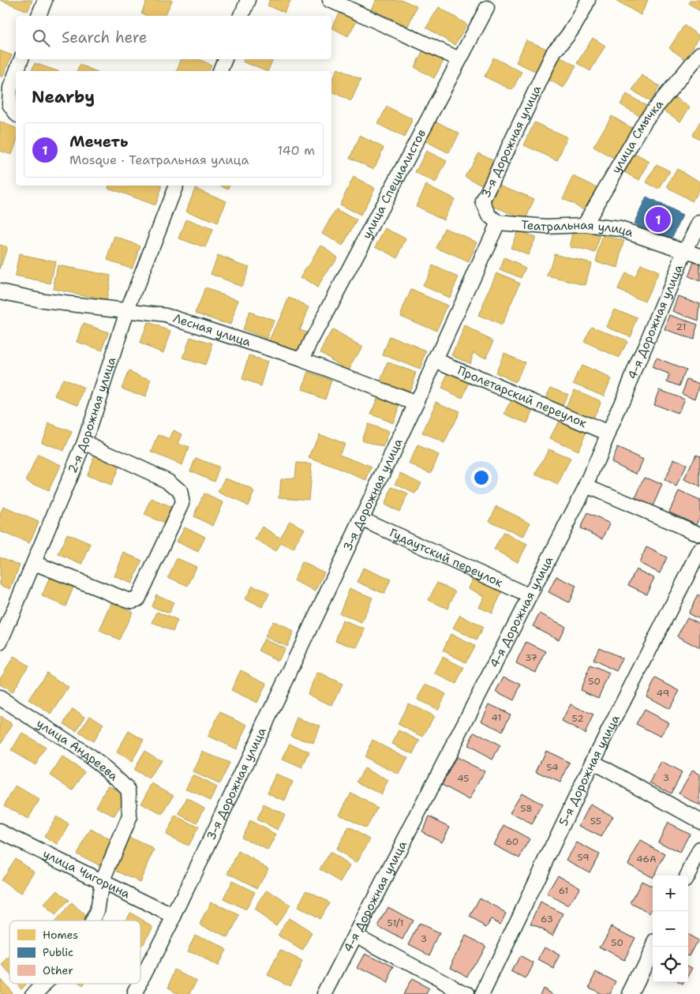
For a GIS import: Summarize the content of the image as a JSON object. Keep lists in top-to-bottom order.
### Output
{
  "streets": {
    "street": [
      "улица Смычка",
      "3-я Дорожная улица",
      "улица Специалистов",
      "Театральная улица",
      "4-я Дорожная улица",
      "Лесная улица",
      "Пролетарский переулок",
      "2-я Дорожная улица",
      "Гудаутский переулок",
      "улица Андреева",
      "5-я Дорожная улица",
      "улица Чигорина"
    ]
  },
  "crossings": [
    ["улица Смычка", "Театральная улица"],
    ["3-я Дорожная улица", "Театральная улица"],
    ["3-я Дорожная улица", "Лесная улица"],
    ["3-я Дорожная улица", "Пролетарский переулок"],
    ["3-я Дорожная улица", "Гудаутский переулок"],
    ["3-я Дорожная улица", "улица Чигорина"],
    ["улица Специалистов", "Лесная улица"],
    ["Театральная улица", "4-я Дорожная улица"],
    ["4-я Дорожная улица", "Пролетарский переулок"],
    ["4-я Дорожная улица", "Гудаутский переулок"],
    ["Лесная улица", "2-я Дорожная улица"],
    ["улица Андреева", "улица Чигорина"]
  ],
  "house_numbers": [
    "21",
    "37",
    "50",
    "49",
    "41",
    "52",
    "54",
    "3",
    "45",
    "58",
    "55",
    "60",
    "59",
    "46А",
    "61",
    "63",
    "51/1",
    "3",
    "50"
  ],
  "legend": ["Homes", "Public", "Other"],
  "page": {
    "search": "Search here",
    "heading": "Nearby",
    "list": [
      {
        "mark": "1",
        "name": "Мечеть",
        "note": "Mosque · Театральная улица",
        "value": "140 m"
      }
    ],
    "pins": "1",
    "map_buttons": ["+", "−"]
  }
}
